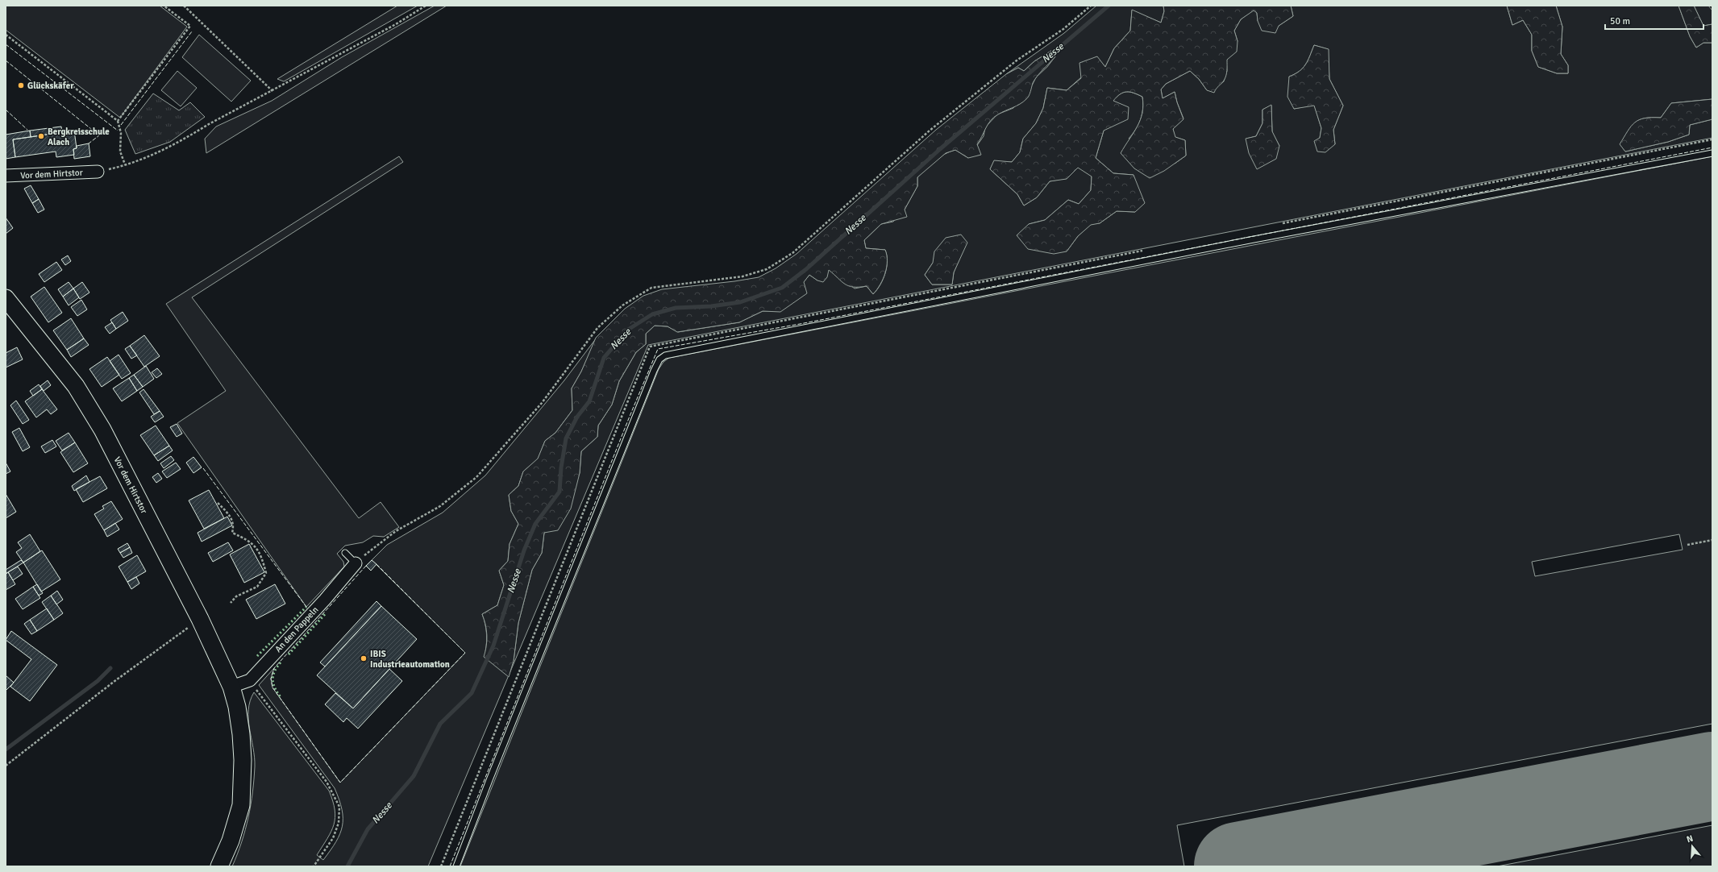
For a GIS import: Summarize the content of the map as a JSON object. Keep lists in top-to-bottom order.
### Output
{
  "streets": {
    "street": ["Vor dem Hirtstor", "An den Pappeln"]
  },
  "crossings": [
    ["Vor dem Hirtstor", "An den Pappeln"]
  ],
  "water": ["Nesse"],
  "places": ["Glückskäfer", "Bergkreisschule Alach", "IBIS Industrieautomation"],
  "scale_bar": "50 m",
  "north": "top"
}
